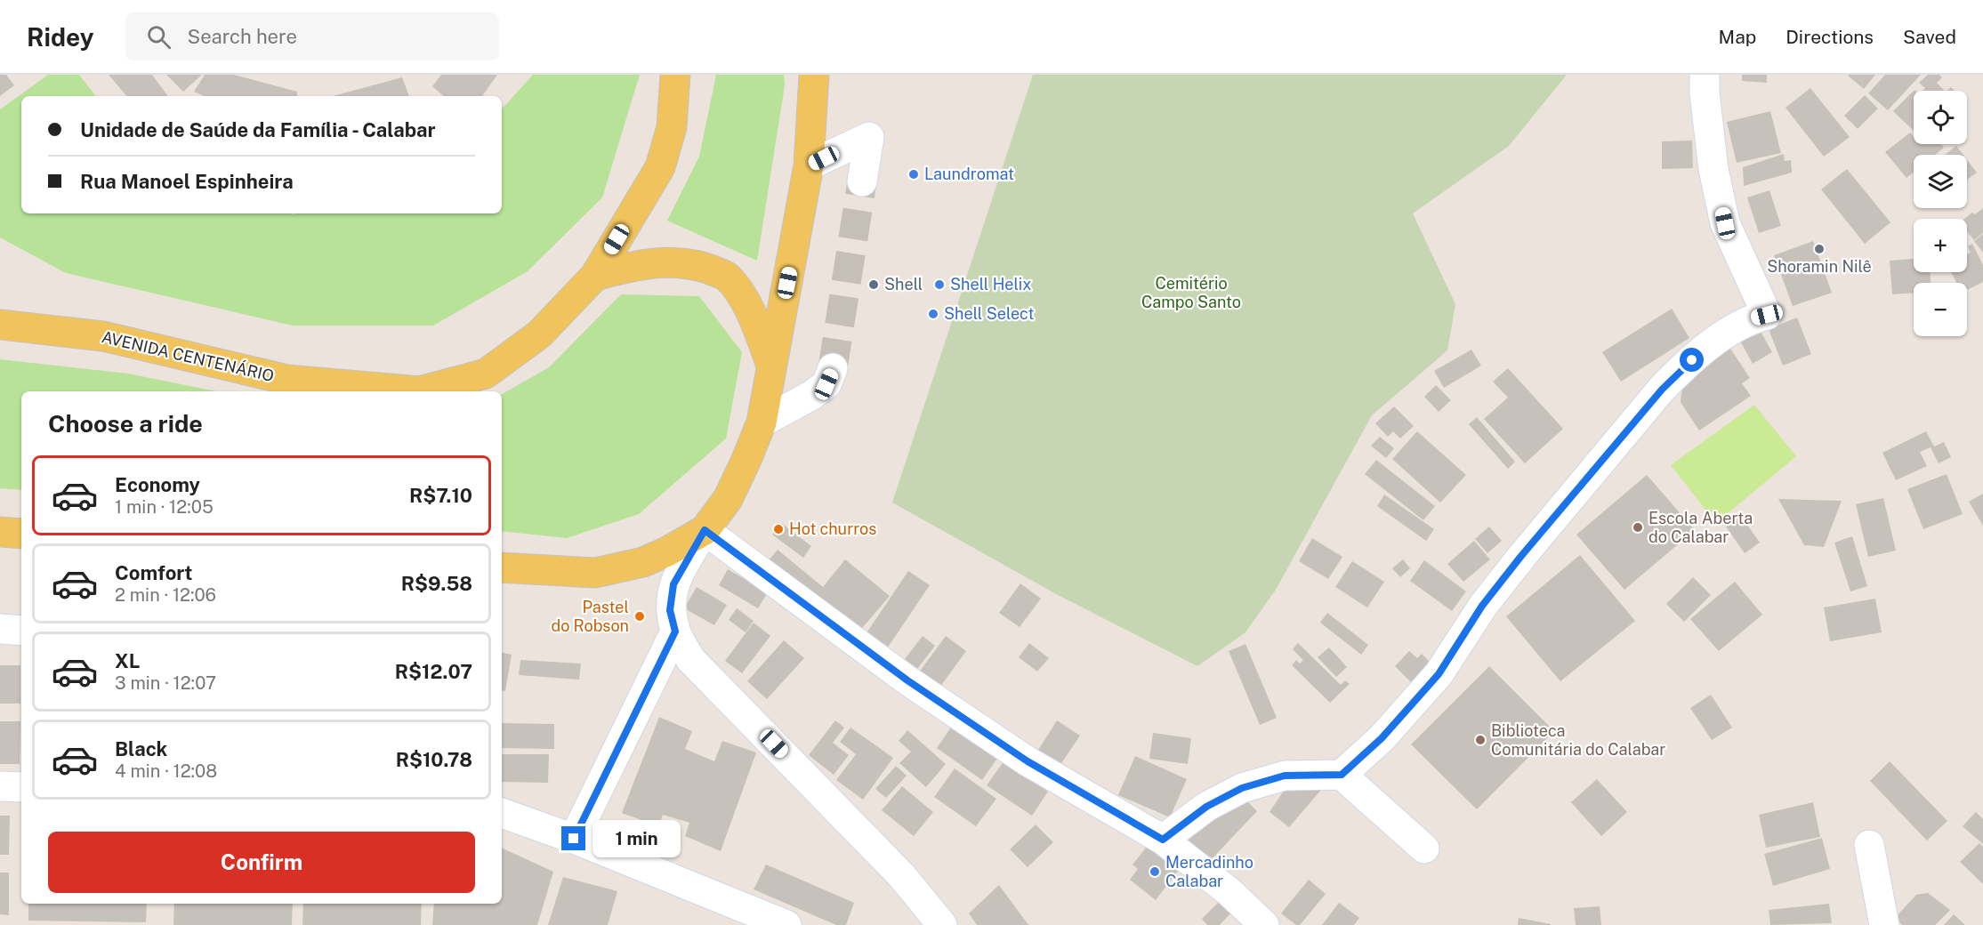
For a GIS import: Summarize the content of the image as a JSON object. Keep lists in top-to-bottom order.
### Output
{
  "streets": {
    "main road": ["AVENIDA CENTENÁRIO"]
  },
  "parks": ["Cemitério Campo Santo"],
  "places": [
    "Laundromat",
    "Shoramin Nilê",
    "Shell",
    "Shell Helix",
    "Shell Select",
    "Escola Aberta do Calabar",
    "Hot churros",
    "Pastel do Robson",
    "Biblioteca Comunitária do Calabar",
    "Mercadinho Calabar"
  ],
  "page": {
    "header": "Ridey",
    "search": "Search here",
    "nav": ["Map", "Directions", "Saved"],
    "map_buttons": ["+", "−"],
    "banner": ["Unidade de Saúde da Família - Calabar", "Rua Manoel Espinheira"],
    "heading": "Choose a ride",
    "list": [
      {
        "name": "Economy",
        "note": "1 min · 12:05",
        "value": "R$7.10"
      },
      {
        "name": "Comfort",
        "note": "2 min · 12:06",
        "value": "R$9.58"
      },
      {
        "name": "XL",
        "note": "3 min · 12:07",
        "value": "R$12.07"
      },
      {
        "name": "Black",
        "note": "4 min · 12:08",
        "value": "R$10.78"
      }
    ],
    "bubble": "1 min",
    "buttons": "Confirm"
  }
}
